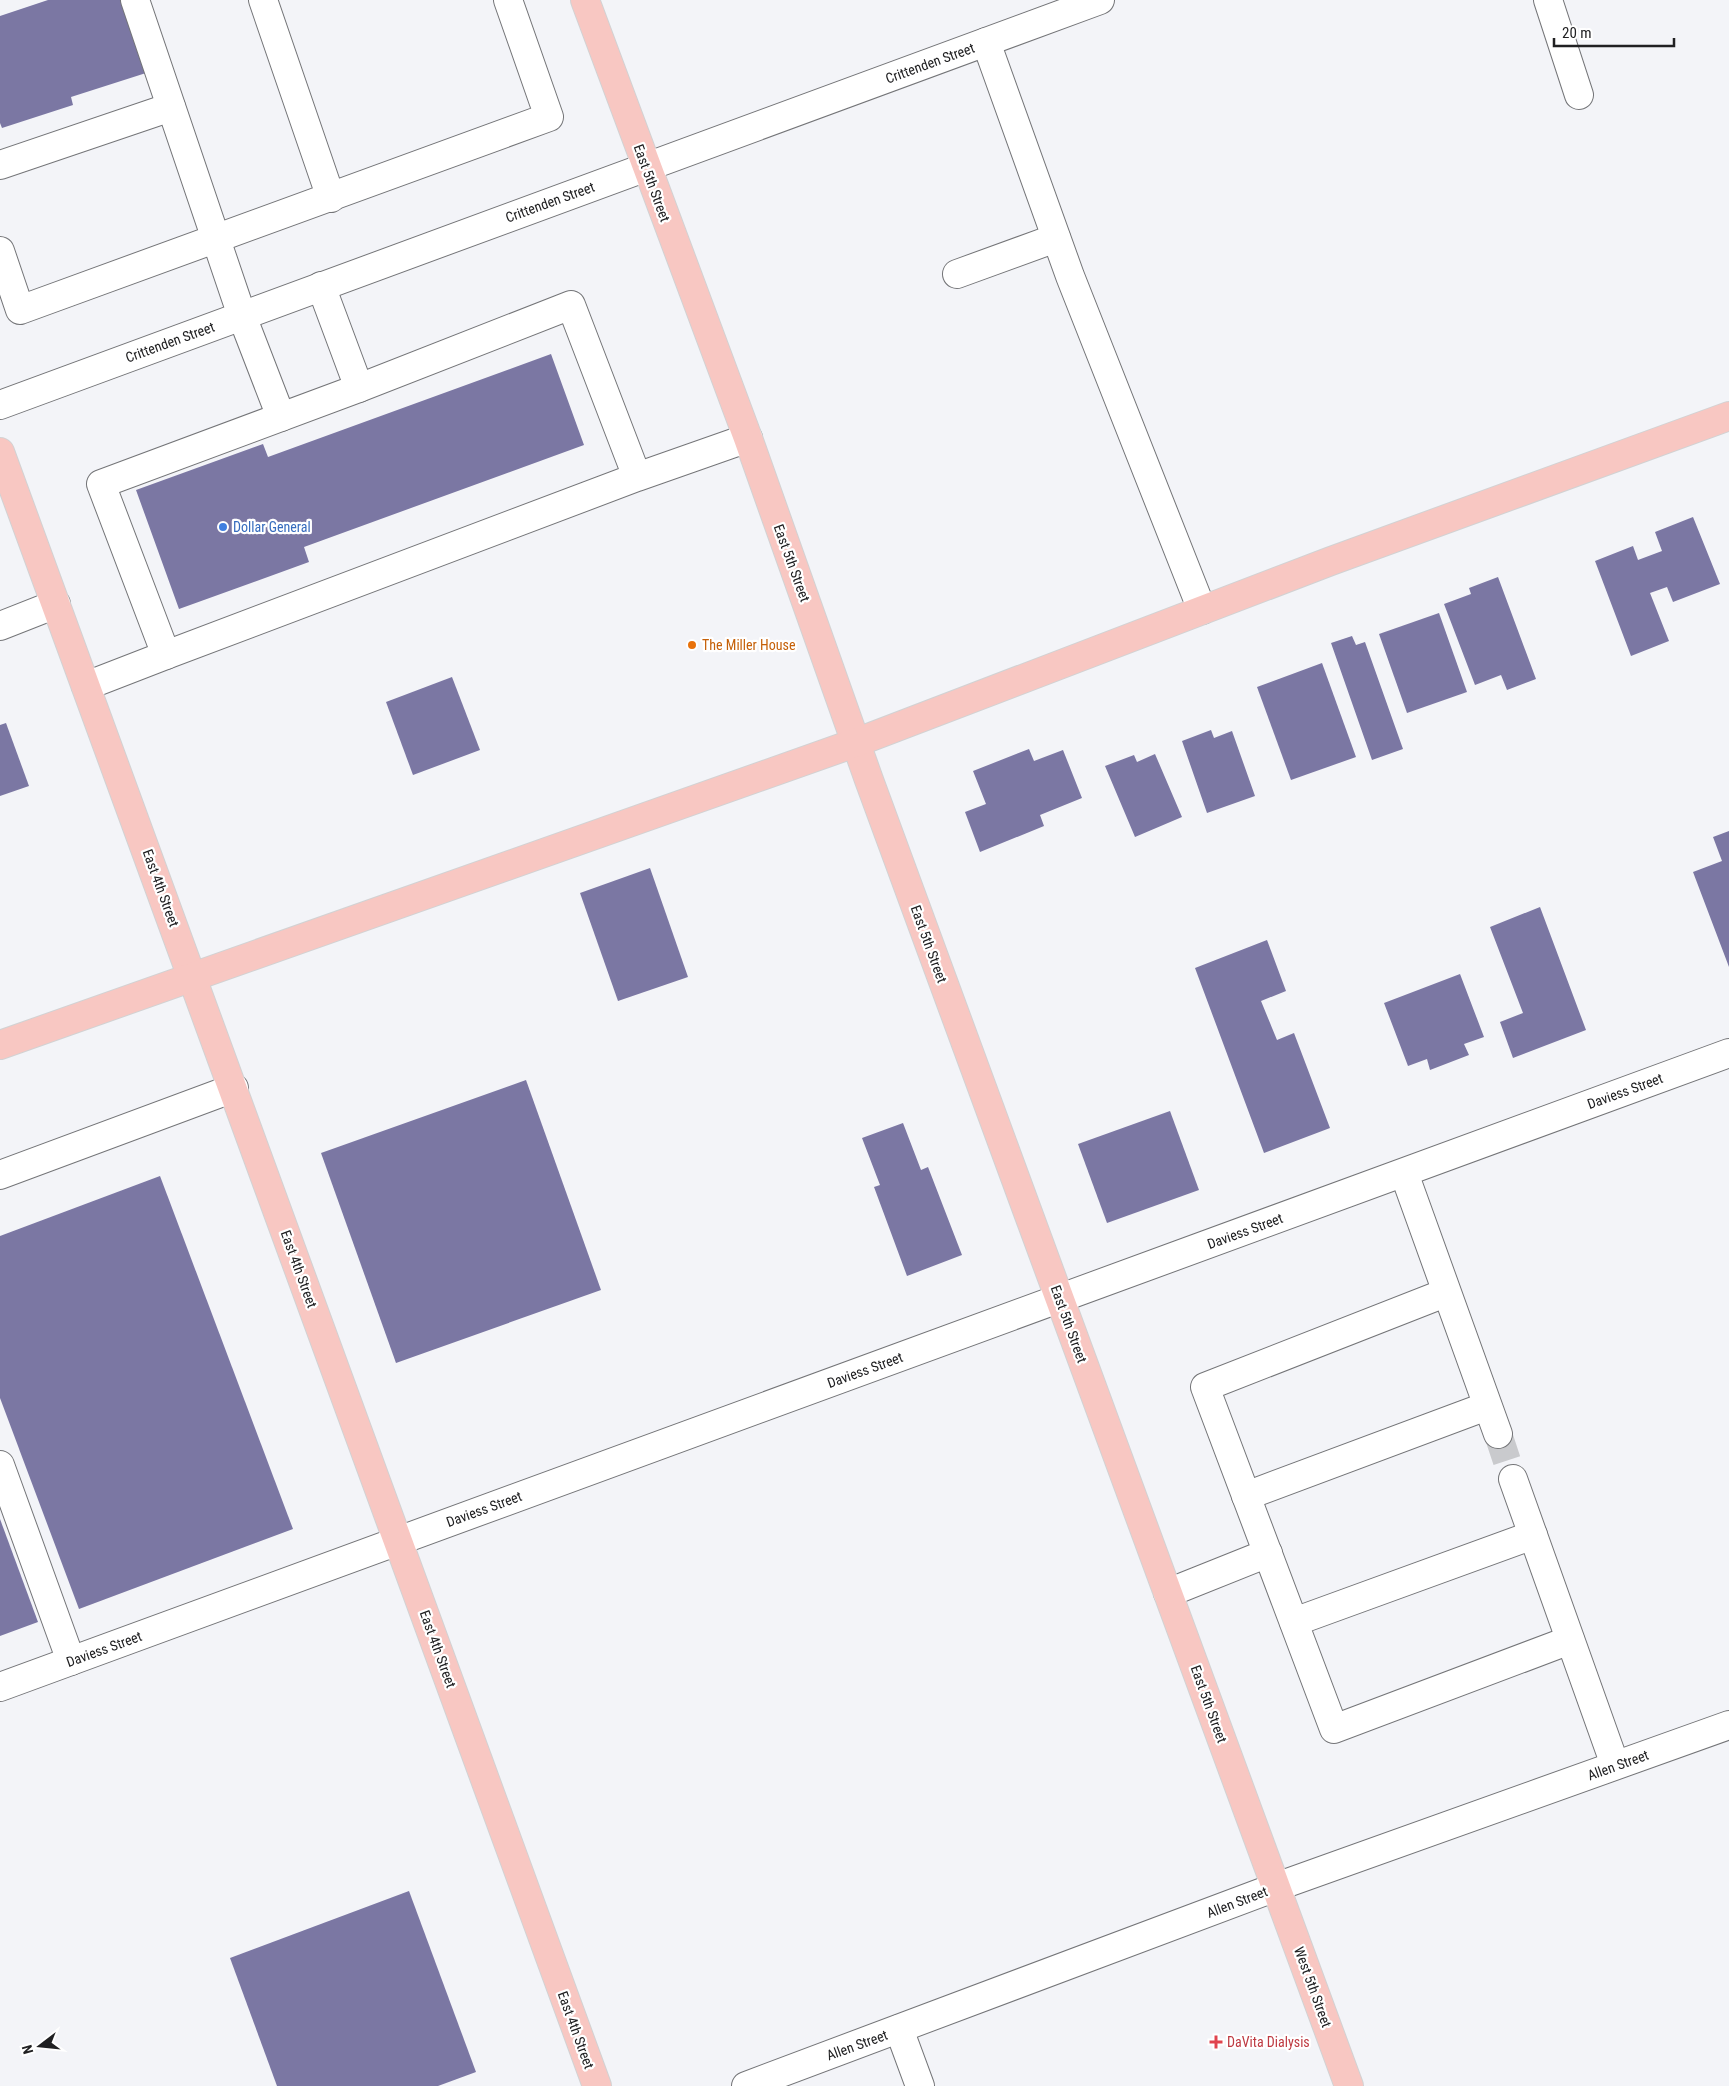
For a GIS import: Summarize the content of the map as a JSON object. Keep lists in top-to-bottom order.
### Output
{
  "streets": {
    "main road": ["East 5th Street", "East 4th Street", "West 5th Street"],
    "street": ["Crittenden Street", "Daviess Street", "Allen Street"]
  },
  "crossings": [
    ["Crittenden Street", "East 5th Street"],
    ["East 5th Street", "Daviess Street"],
    ["East 5th Street", "Allen Street"],
    ["East 5th Street", "West 5th Street"],
    ["East 4th Street", "Daviess Street"],
    ["Allen Street", "West 5th Street"]
  ],
  "places": {
    "other": ["Dollar General", "The Miller House"],
    "health": ["DaVita Dialysis"]
  },
  "scale_bar": "20 m",
  "north": "left"
}
